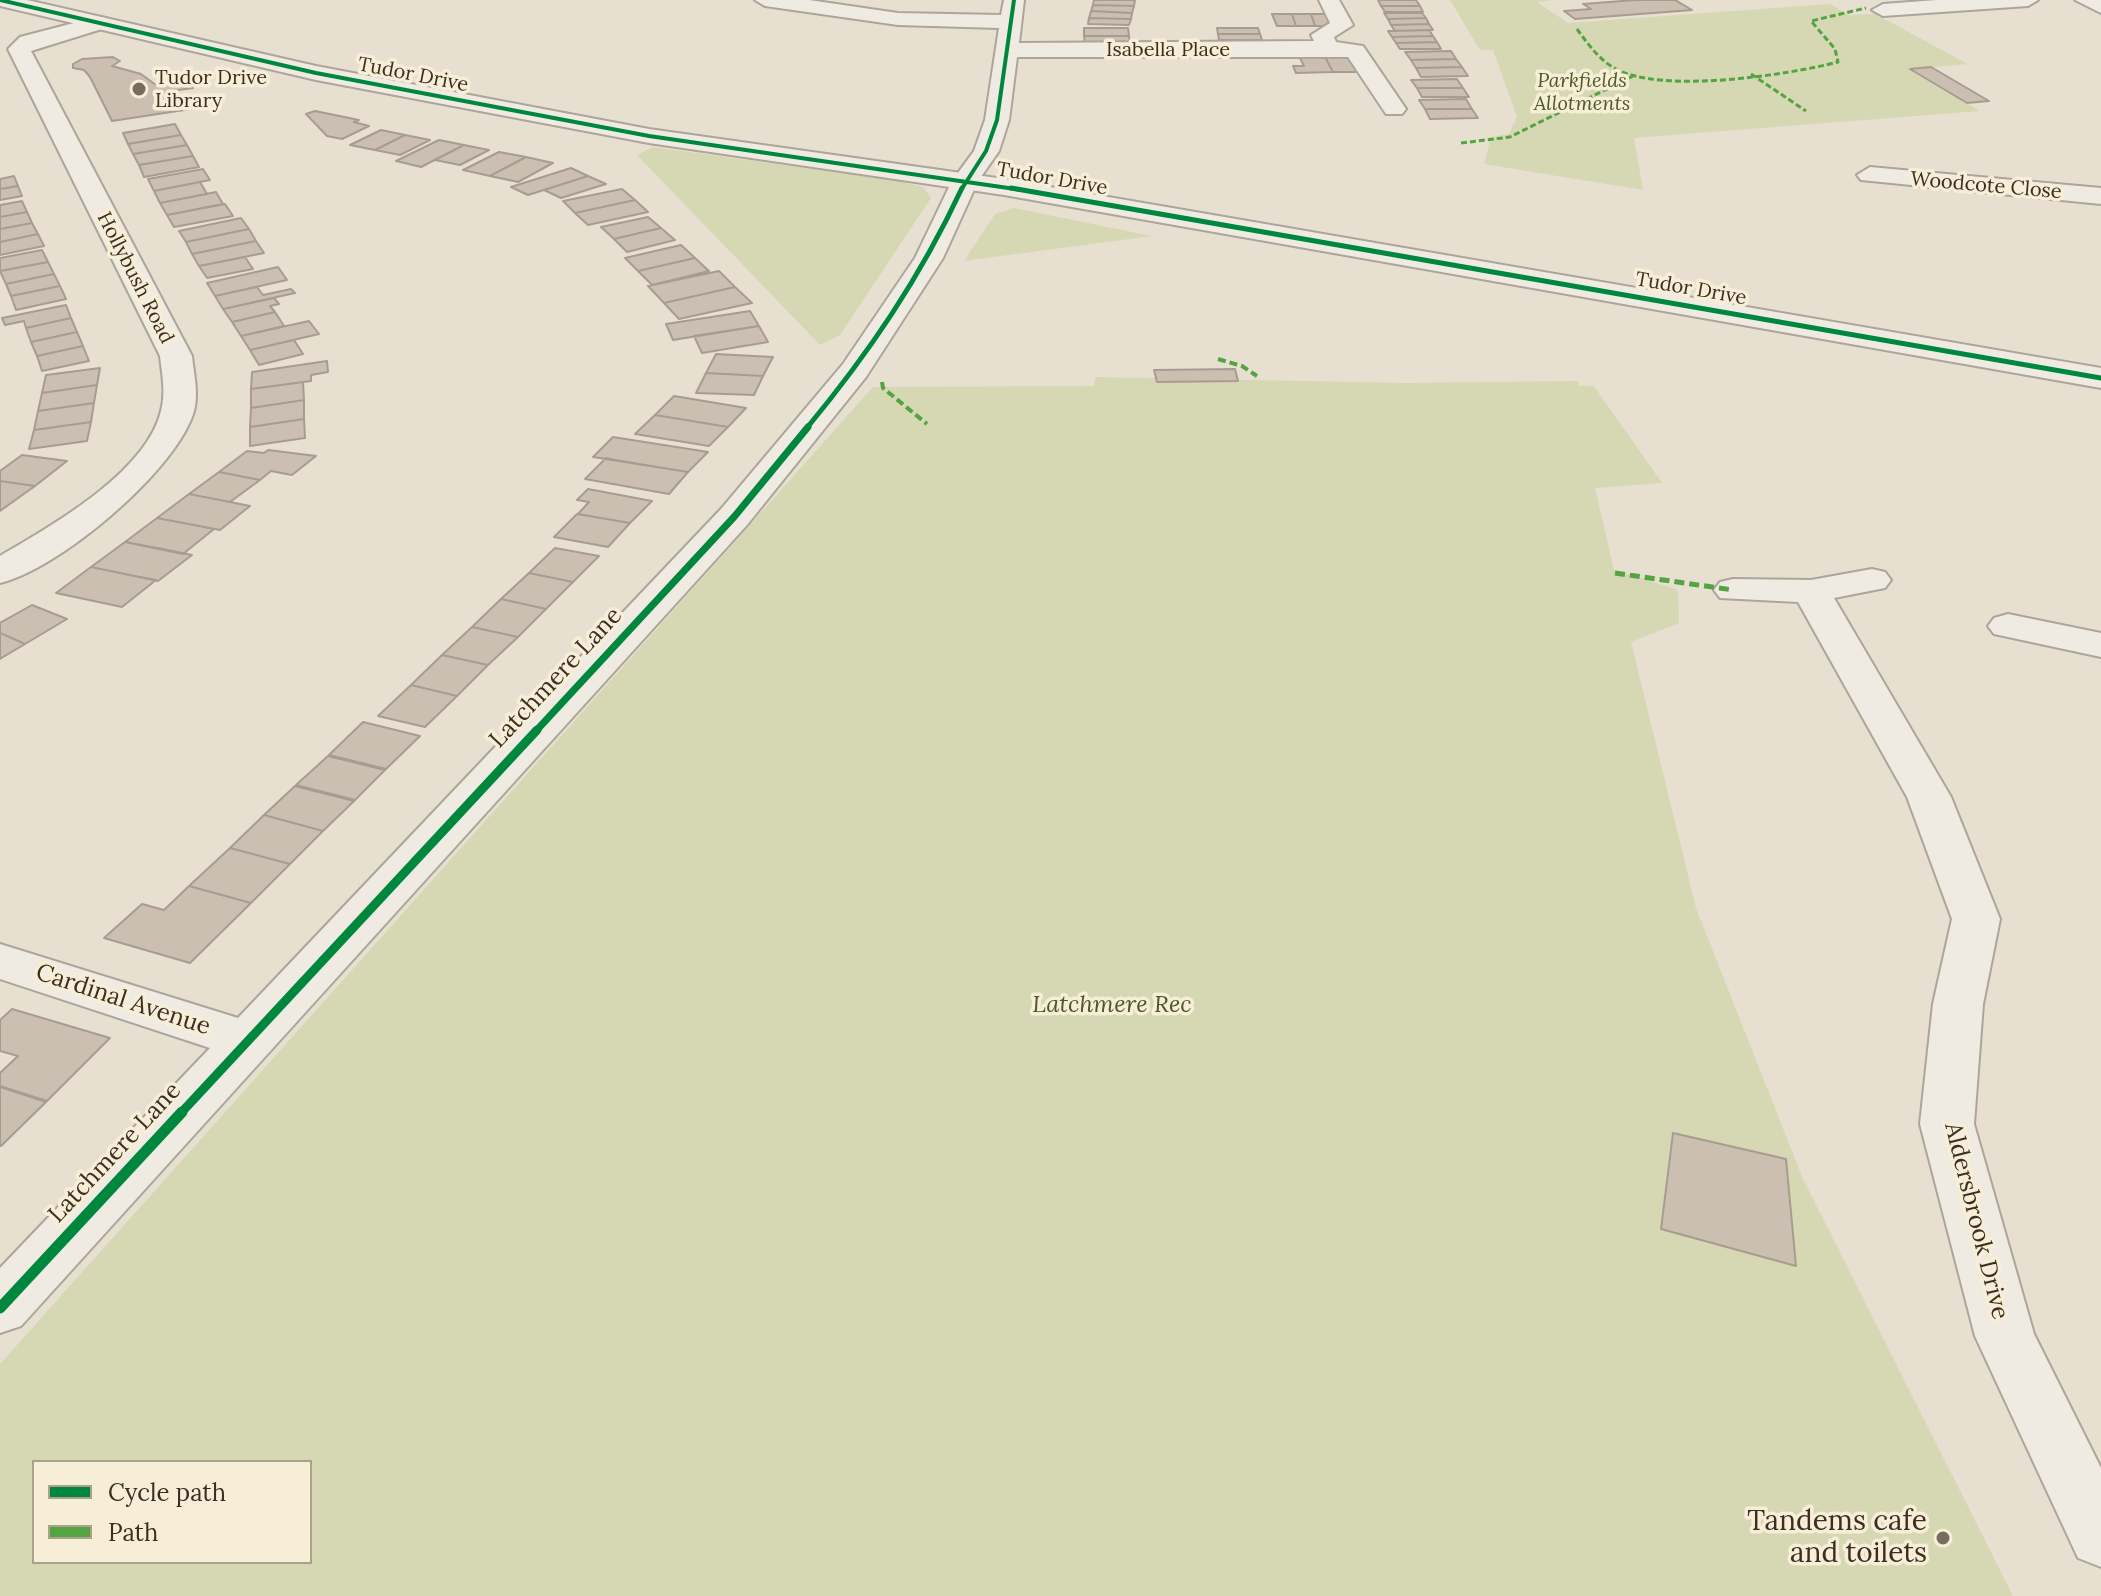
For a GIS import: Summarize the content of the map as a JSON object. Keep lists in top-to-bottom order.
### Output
{
  "streets": {
    "street": [
      "Isabella Place",
      "Tudor Drive",
      "Woodcote Close",
      "Hollybush Road",
      "Latchmere Lane",
      "Cardinal Avenue",
      "Aldersbrook Drive"
    ]
  },
  "crossings": [
    ["Isabella Place", "Latchmere Lane"],
    ["Tudor Drive", "Hollybush Road"],
    ["Tudor Drive", "Latchmere Lane"],
    ["Latchmere Lane", "Cardinal Avenue"]
  ],
  "parks": ["Parkfields Allotments", "Latchmere Rec"],
  "places": ["Tudor Drive Library", "Tandems cafe and toilets"],
  "legend": ["Cycle path", "Path"]
}
